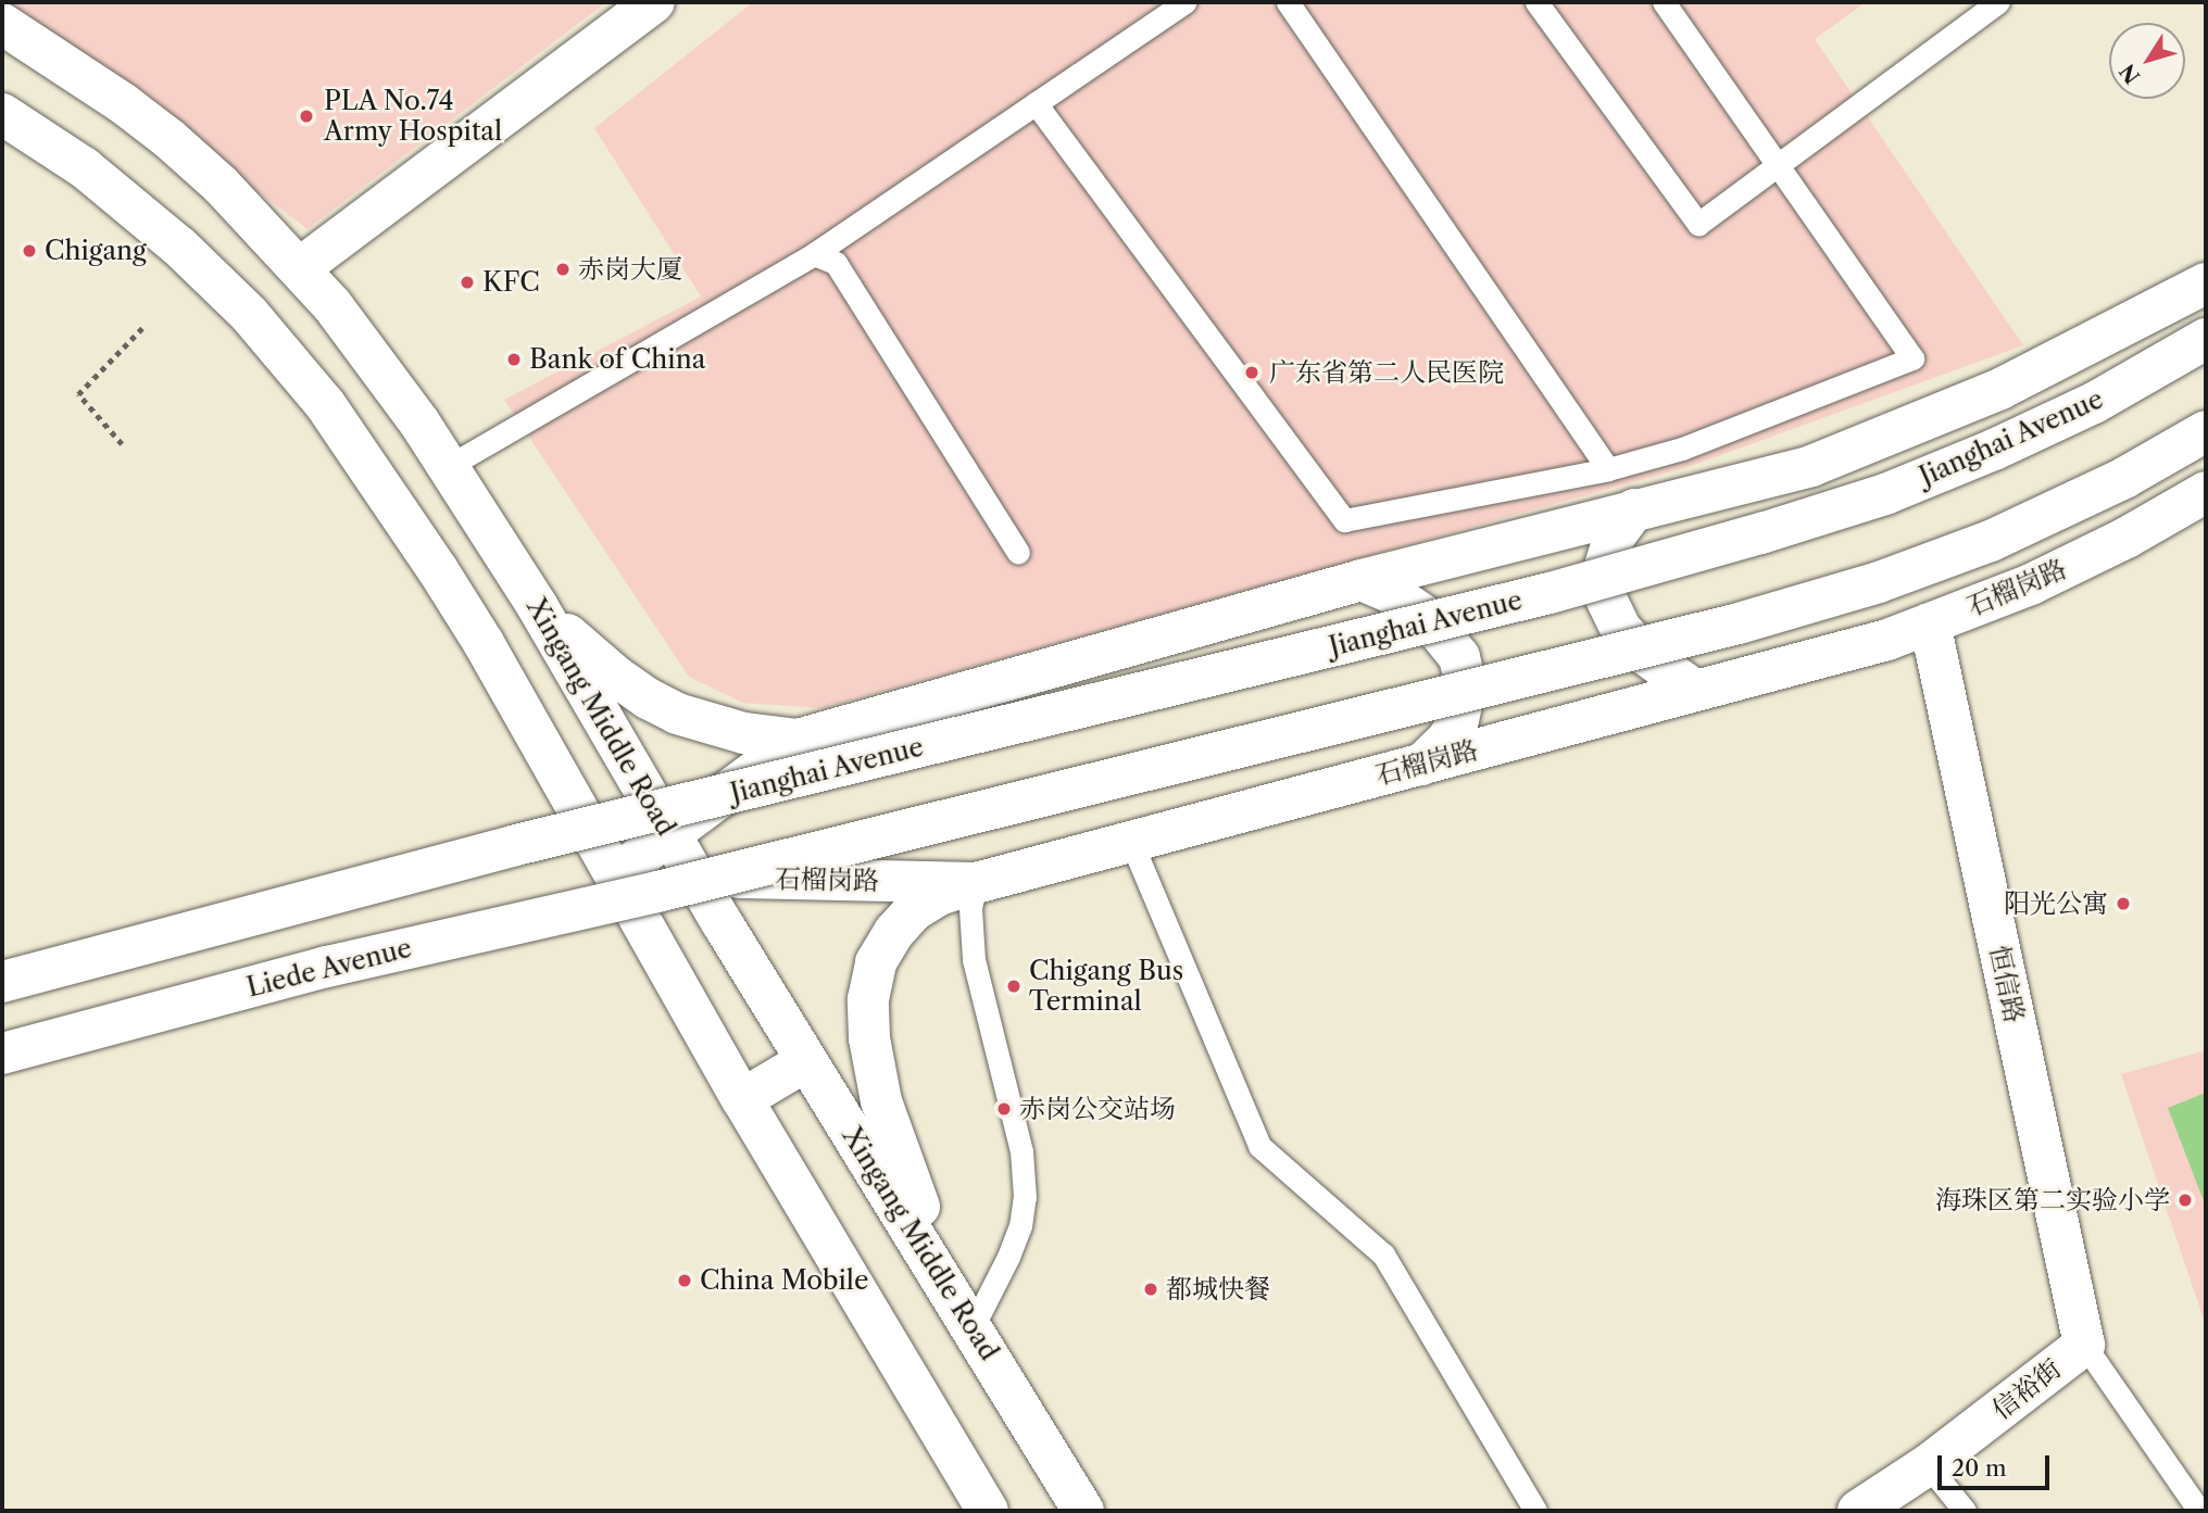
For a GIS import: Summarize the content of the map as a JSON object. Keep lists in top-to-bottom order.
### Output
{
  "streets": {
    "main road": [
      "Jianghai Avenue",
      "石榴岗路",
      "Xingang Middle Road",
      "Liede Avenue",
      "恒信路",
      "信裕街"
    ]
  },
  "crossings": [
    ["石榴岗路", "Xingang Middle Road"],
    ["石榴岗路", "Liede Avenue"],
    ["石榴岗路", "恒信路"],
    ["Xingang Middle Road", "Liede Avenue"],
    ["恒信路", "信裕街"]
  ],
  "places": [
    "PLA No.74 Army Hospital",
    "Chigang",
    "赤岗大厦",
    "KFC",
    "Bank of China",
    "广东省第二人民医院",
    "阳光公寓",
    "Chigang Bus Terminal",
    "赤岗公交站场",
    "海珠区第二实验小学",
    "China Mobile",
    "都城快餐"
  ],
  "scale_bar": "20 m",
  "north": "bottom left"
}
